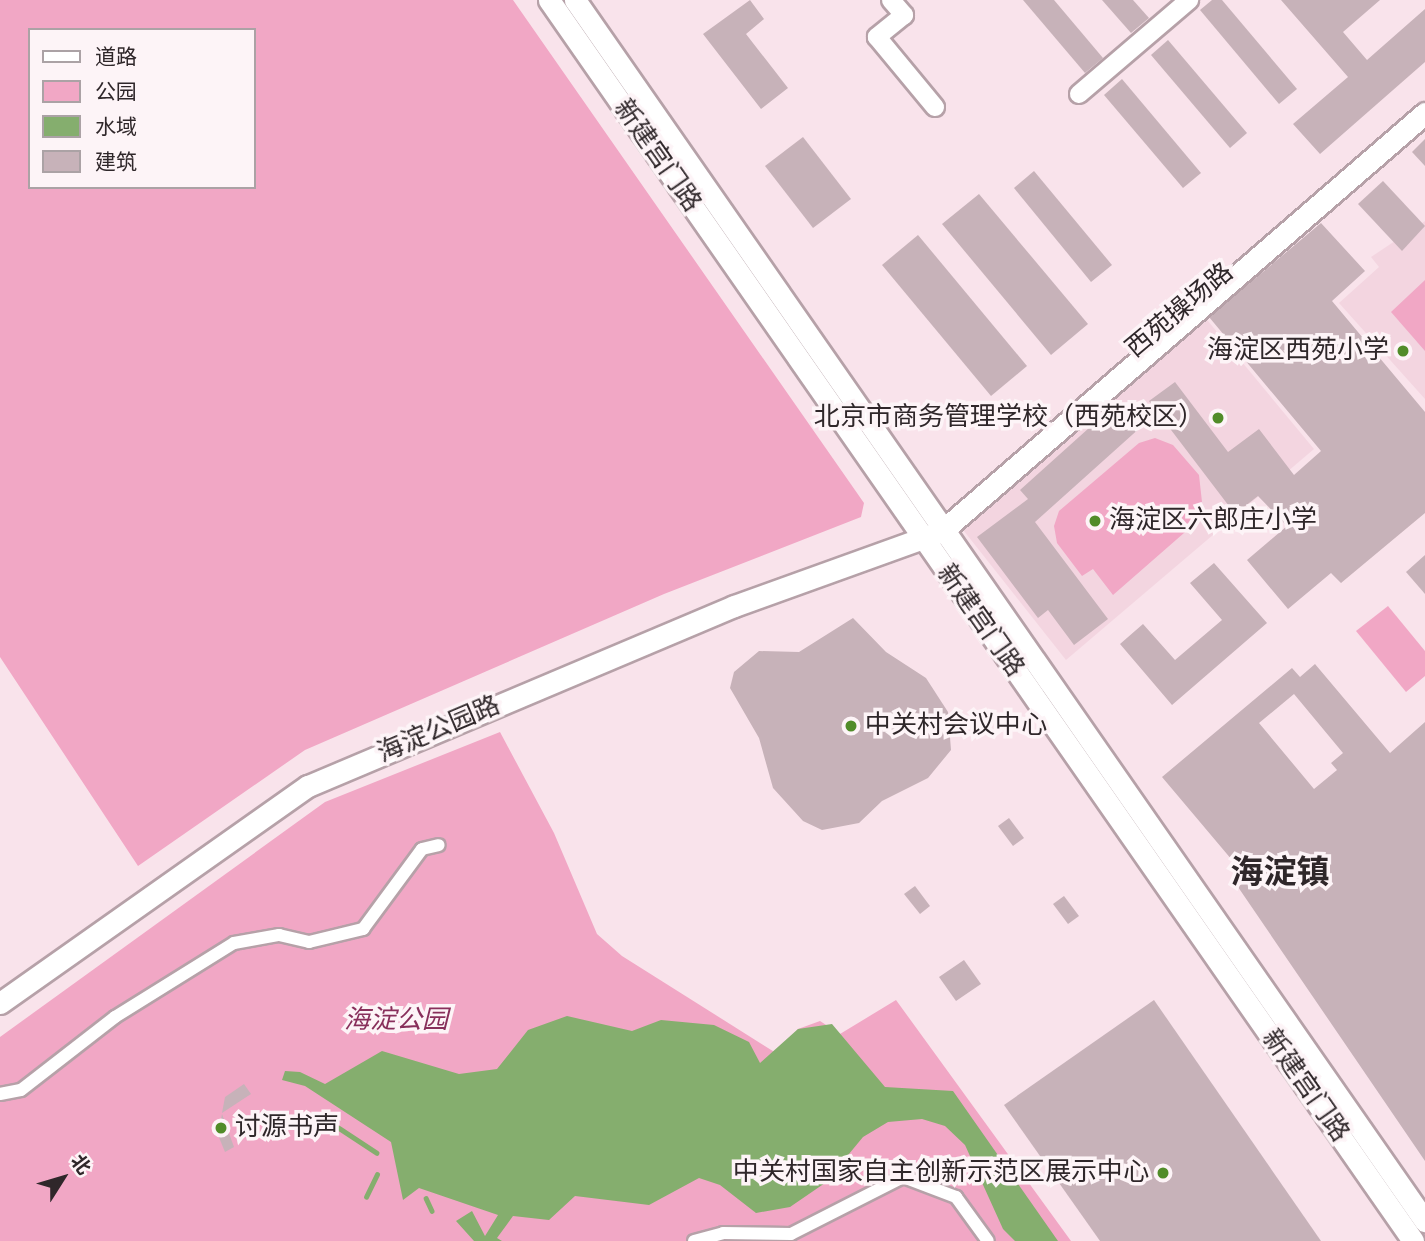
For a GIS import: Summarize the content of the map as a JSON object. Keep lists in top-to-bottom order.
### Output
{
  "streets": {
    "street": ["新建宫门路", "西苑操场路", "海淀公园路"]
  },
  "crossings": [
    ["新建宫门路", "西苑操场路"],
    ["新建宫门路", "海淀公园路"],
    ["西苑操场路", "海淀公园路"]
  ],
  "districts": ["海淀镇"],
  "parks": ["海淀公园"],
  "places": [
    "海淀区西苑小学",
    "北京市商务管理学校（西苑校区）",
    "海淀区六郎庄小学",
    "中关村会议中心",
    "讨源书声",
    "中关村国家自主创新示范区展示中心"
  ],
  "legend": [
    "道路",
    "公园",
    "水域",
    "建筑"
  ],
  "north": "top right"
}
